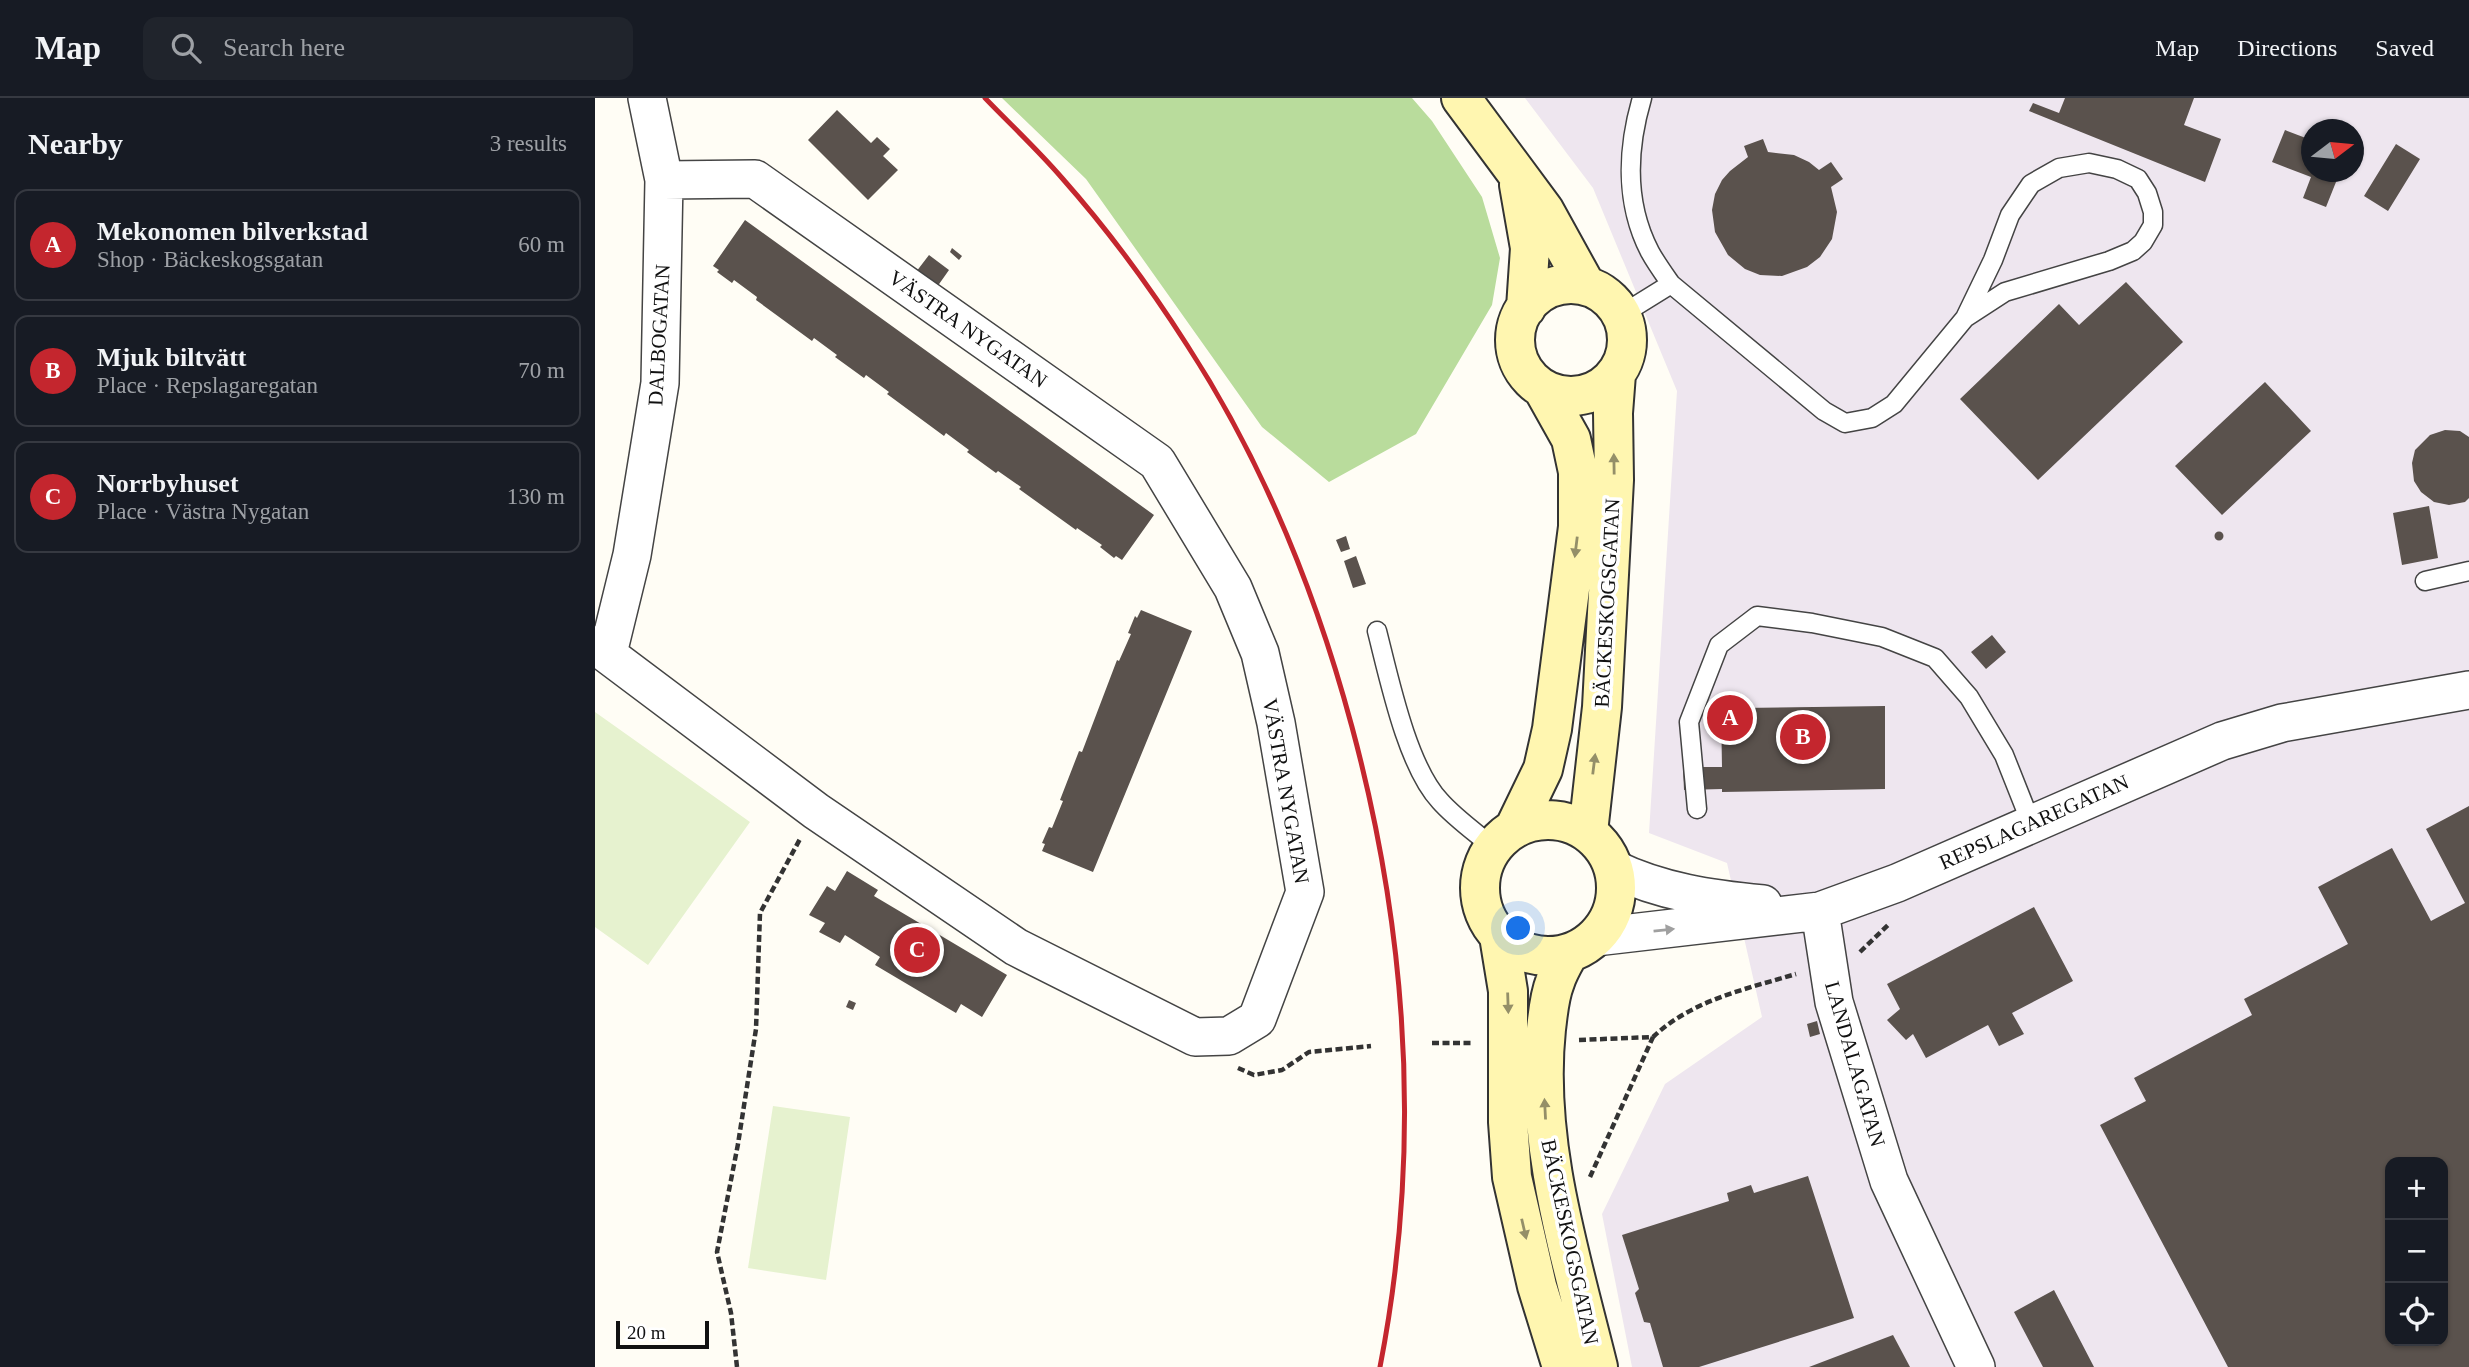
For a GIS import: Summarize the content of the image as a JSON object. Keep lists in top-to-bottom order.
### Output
{
  "streets": {
    "main road": ["BÄCKESKOGSGATAN"],
    "street": [
      "VÄSTRA NYGATAN",
      "DALBOGATAN",
      "REPSLAGAREGATAN",
      "LANDALAGATAN"
    ]
  },
  "crossings": [
    ["VÄSTRA NYGATAN", "DALBOGATAN"],
    ["BÄCKESKOGSGATAN", "REPSLAGAREGATAN"],
    ["REPSLAGAREGATAN", "LANDALAGATAN"]
  ],
  "scale_bar": "20 m",
  "north": "right",
  "page": {
    "header": "Map",
    "search": "Search here",
    "nav": ["Map", "Directions", "Saved"],
    "heading": ["Nearby", "3 results"],
    "list": [
      {
        "mark": "A",
        "name": "Mekonomen bilverkstad",
        "note": "Shop · Bäckeskogsgatan",
        "value": "60 m"
      },
      {
        "mark": "B",
        "name": "Mjuk biltvätt",
        "note": "Place · Repslagaregatan",
        "value": "70 m"
      },
      {
        "mark": "C",
        "name": "Norrbyhuset",
        "note": "Place · Västra Nygatan",
        "value": "130 m"
      }
    ],
    "pins": ["A", "B", "C"],
    "map_buttons": ["+", "−"],
    "scale": "20 m"
  }
}
